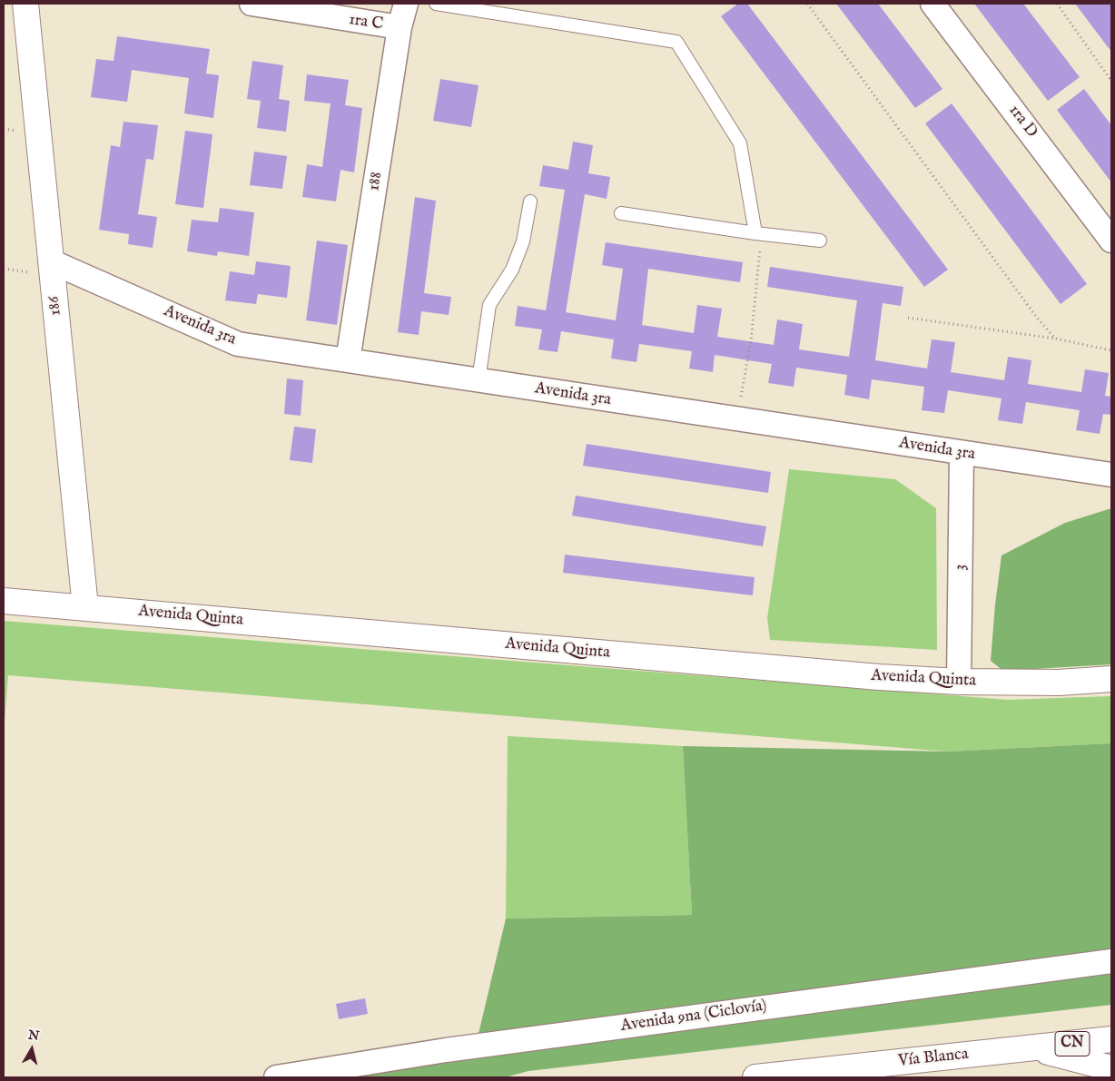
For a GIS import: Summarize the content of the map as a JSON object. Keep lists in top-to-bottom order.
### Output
{
  "streets": {
    "main road": [
      "186",
      "Avenida Quinta",
      "CN",
      "Vía Blanca"
    ],
    "street": [
      "1ra C",
      "1ra D",
      "188",
      "Avenida 3ra",
      "3",
      "Avenida 9na (Ciclovía)"
    ]
  },
  "crossings": [
    ["1ra C", "188"],
    ["188", "Avenida 3ra"],
    ["186", "Avenida 3ra"],
    ["186", "Avenida Quinta"],
    ["Avenida 3ra", "3"],
    ["3", "Avenida Quinta"]
  ],
  "north": "top"
}
